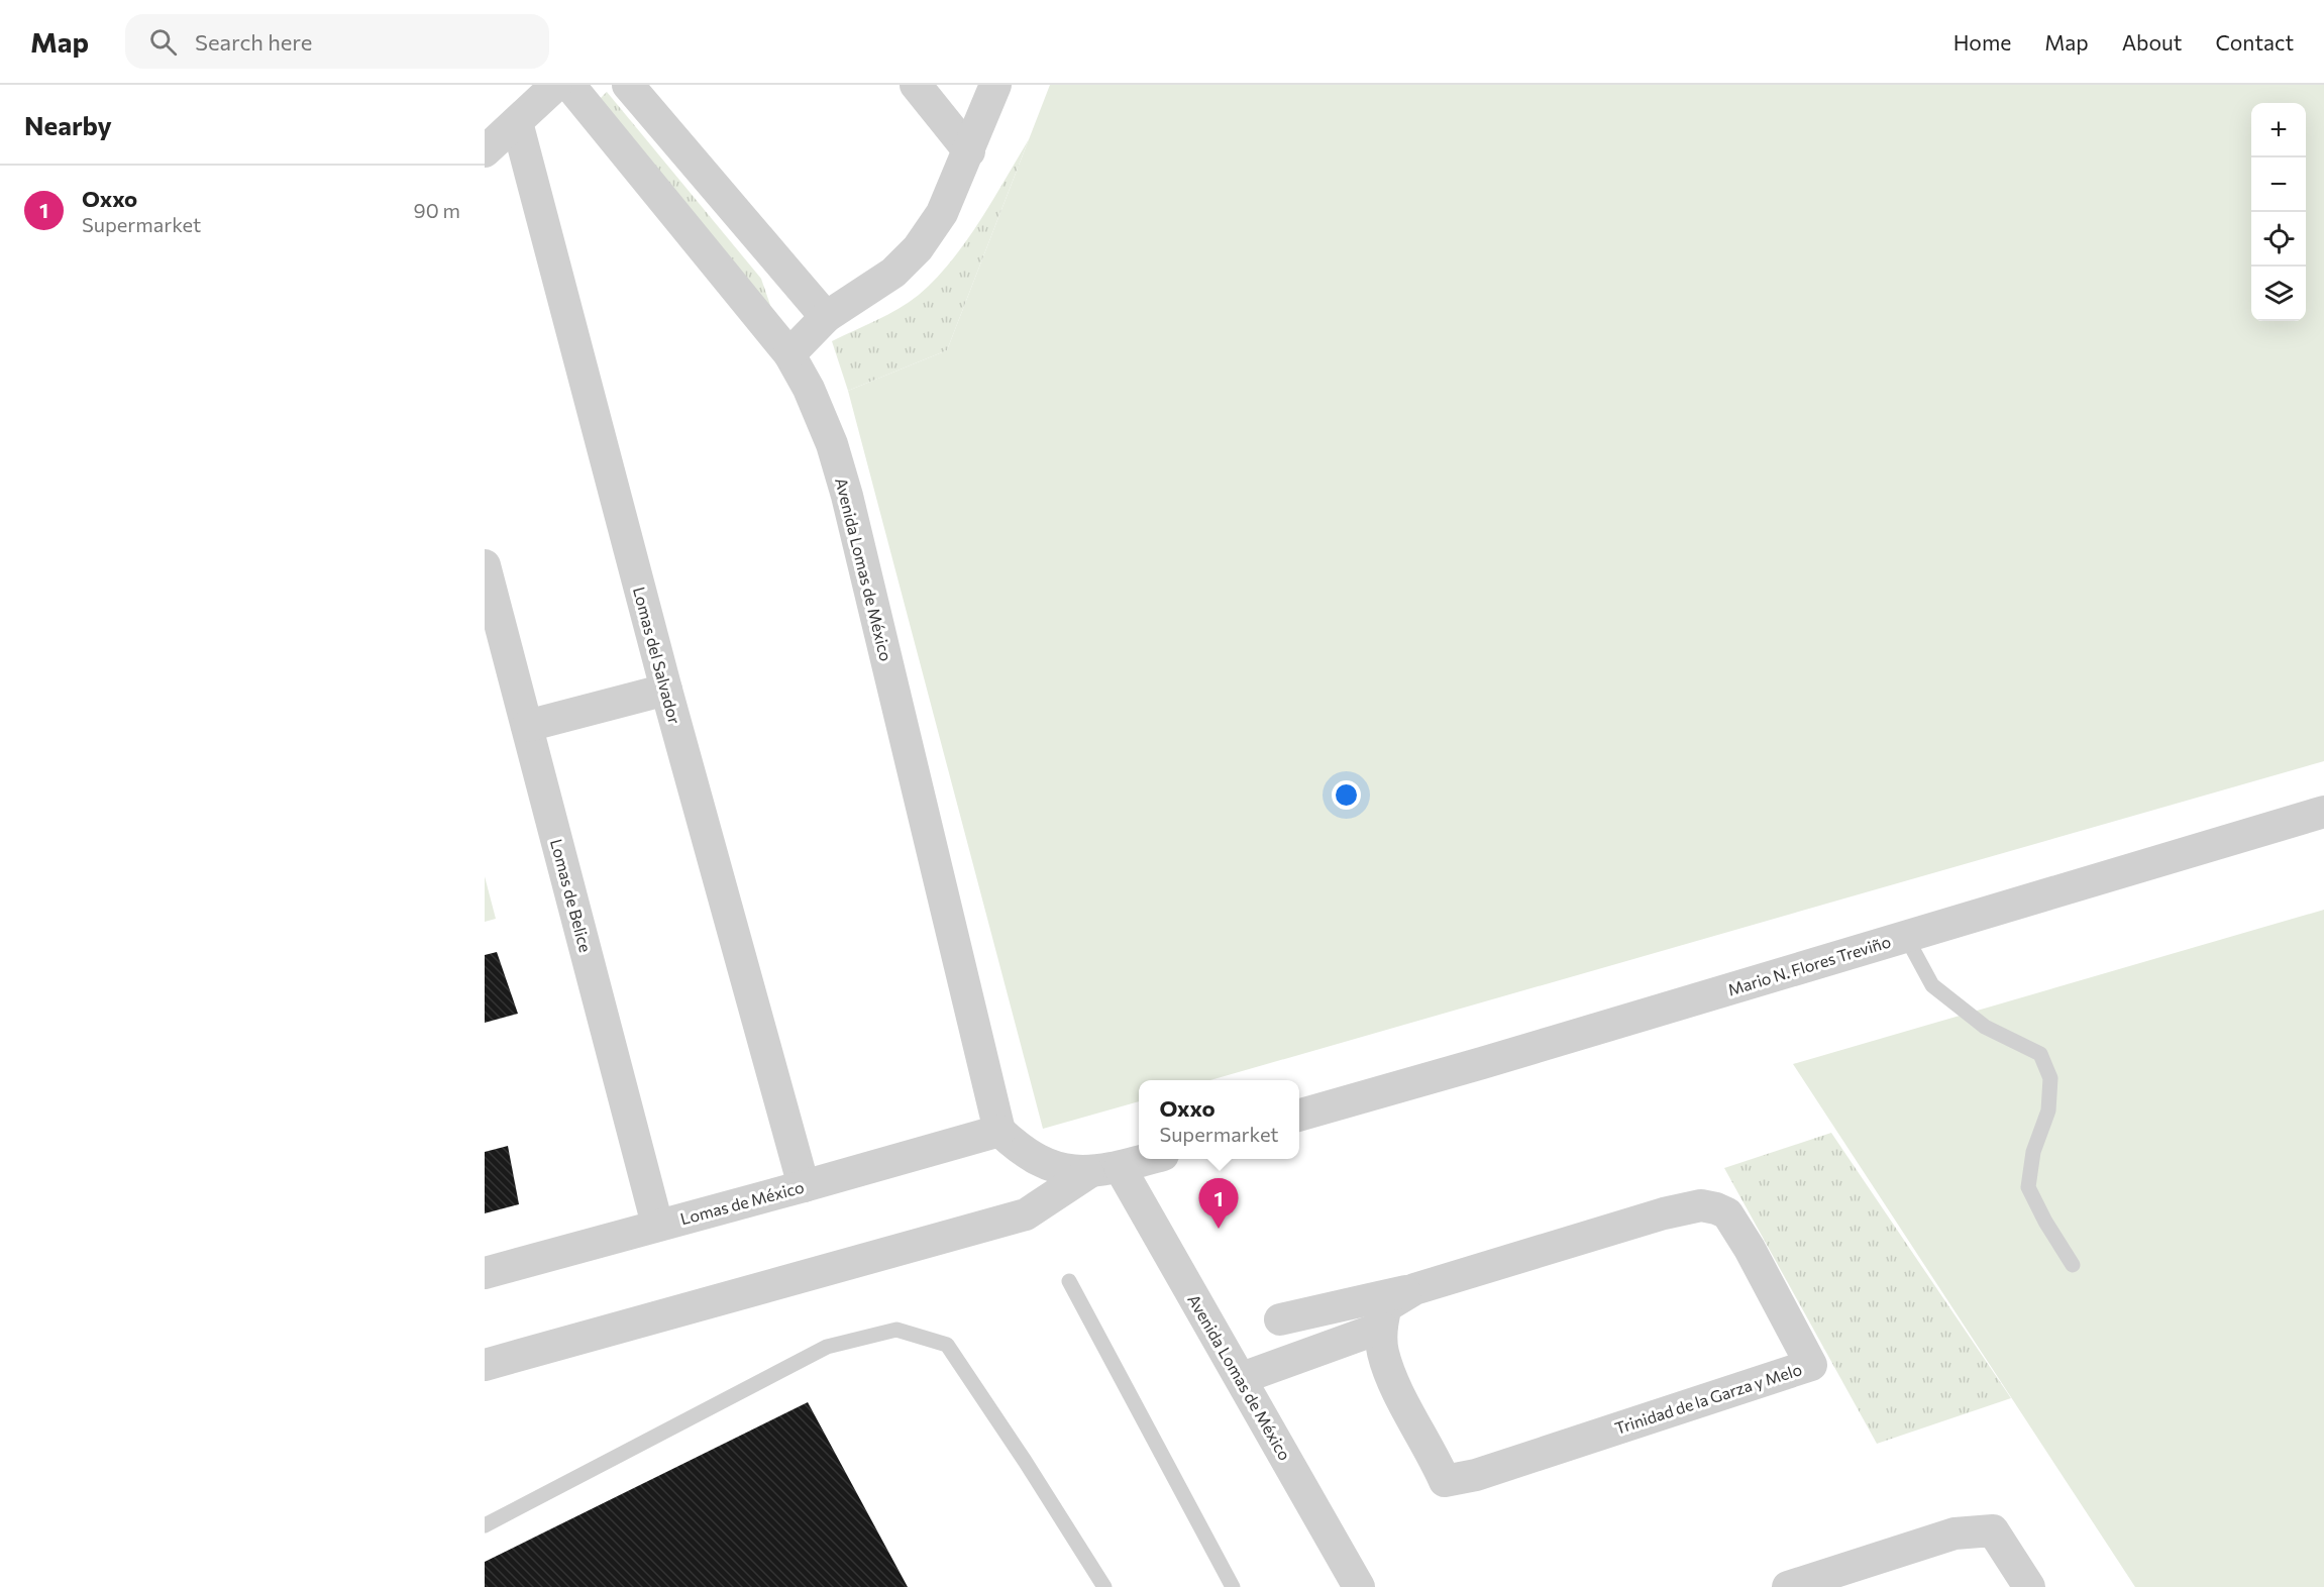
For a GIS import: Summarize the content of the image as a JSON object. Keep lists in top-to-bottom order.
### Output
{
  "streets": {
    "street": [
      "Avenida Lomas de México",
      "Lomas del Salvador",
      "Lomas de Belice",
      "Mario N. Flores Treviño",
      "Lomas de México",
      "Trinidad de la Garza y Melo"
    ]
  },
  "crossings": [
    ["Avenida Lomas de México", "Lomas de México"],
    ["Lomas del Salvador", "Lomas de México"],
    ["Lomas de Belice", "Lomas de México"]
  ],
  "page": {
    "header": "Map",
    "search": "Search here",
    "nav": [
      "Home",
      "Map",
      "About",
      "Contact"
    ],
    "heading": "Nearby",
    "map_buttons": ["+", "−"],
    "list": [
      {
        "mark": "1",
        "name": "Oxxo",
        "note": "Supermarket",
        "value": "90 m"
      }
    ],
    "popup": ["Oxxo", "Supermarket"],
    "pins": "1"
  }
}
